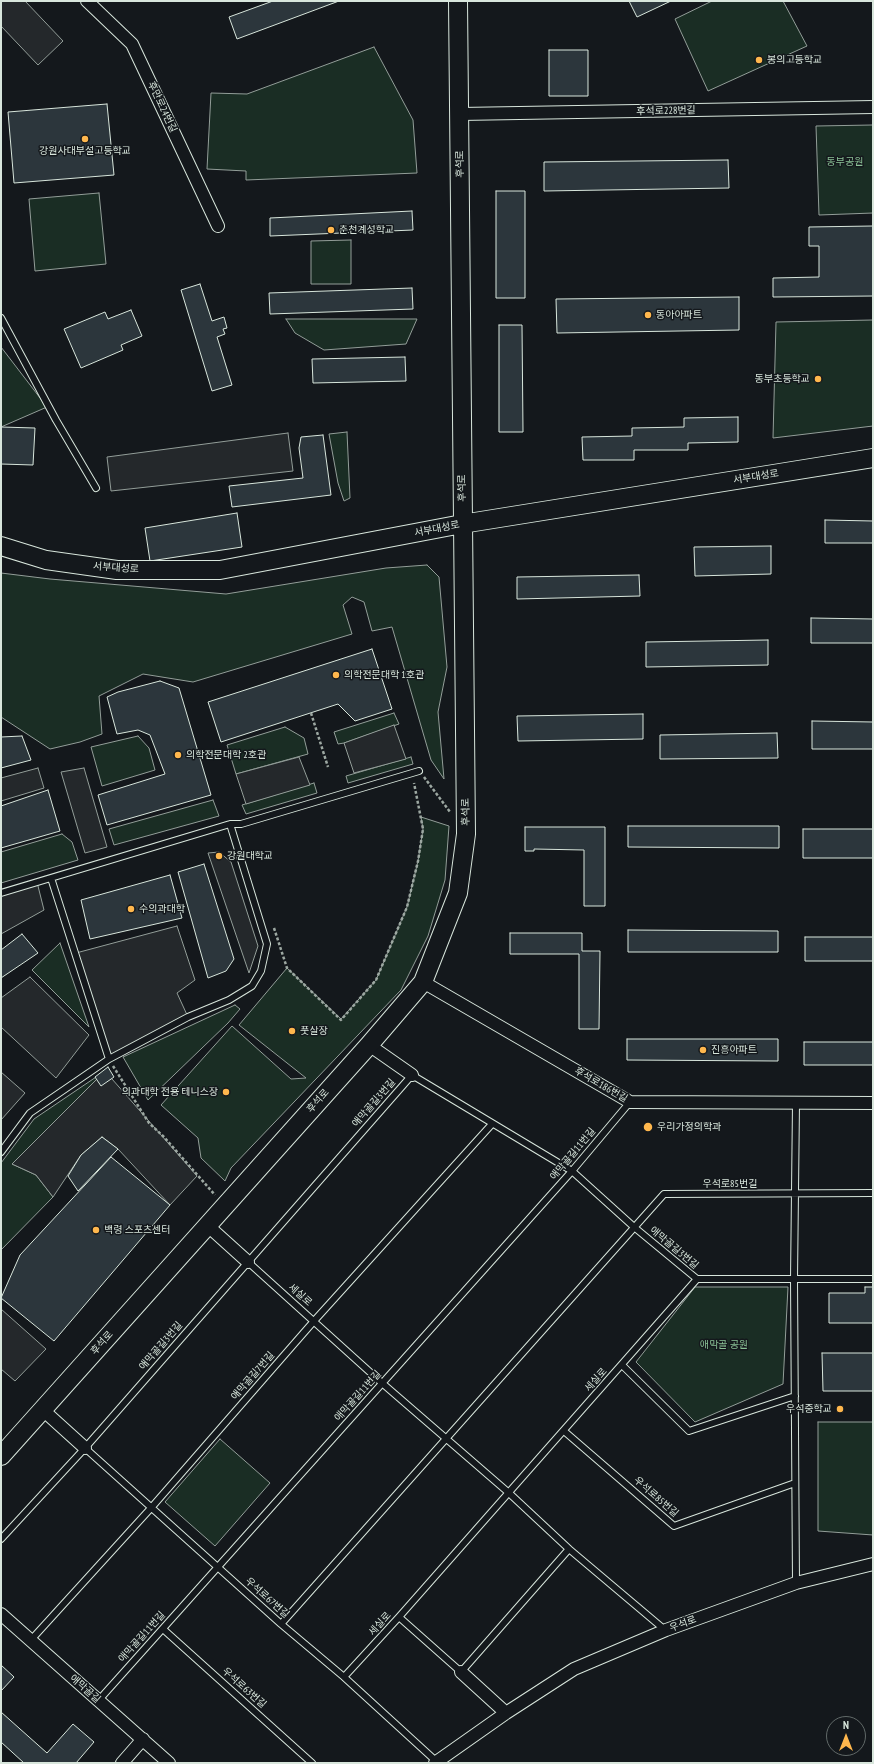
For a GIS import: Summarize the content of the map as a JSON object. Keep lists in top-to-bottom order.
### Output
{
  "streets": {
    "street": [
      "후만로24번길",
      "후석로228번길",
      "후석로",
      "서부대성로",
      "후석로186번길",
      "우석로",
      "애막골길"
    ],
    "lane": [
      "애막골길3번길",
      "애막골길11번길",
      "우석로85번길",
      "세실로",
      "애막골길7번길",
      "우석로67번길",
      "우석로63번길"
    ]
  },
  "crossings": [
    ["후석로228번길", "후석로"],
    ["후석로", "서부대성로"],
    ["후석로", "후석로186번길"],
    ["후석로186번길", "애막골길11번길"],
    ["애막골길3번길", "애막골길11번길"],
    ["애막골길3번길", "우석로85번길"],
    ["애막골길3번길", "세실로"],
    ["애막골길3번길", "애막골길7번길"],
    ["애막골길3번길", "우석로67번길"],
    ["애막골길11번길", "세실로"],
    ["애막골길11번길", "우석로67번길"],
    ["애막골길11번길", "우석로63번길"],
    ["애막골길11번길", "애막골길"],
    ["우석로85번길", "세실로"],
    ["세실로", "애막골길7번길"],
    ["세실로", "우석로67번길"],
    ["세실로", "우석로"],
    ["애막골길7번길", "우석로67번길"],
    ["애막골길7번길", "애막골길"],
    ["우석로67번길", "우석로"]
  ],
  "parks": ["동부공원", "애막골 공원"],
  "places": [
    "봉의고등학교",
    "강원사대부설고등학교",
    "춘천계성학교",
    "동아아파트",
    "동부초등학교",
    "의학전문대학 1호관",
    "의학전문대학 2호관",
    "강원대학교",
    "수의과대학",
    "풋살장",
    "진흥아파트",
    "의과대학 전용 테니스장",
    "우리가정의학과",
    "백령 스포츠센터",
    "우석중학교"
  ],
  "north": "top"
}
